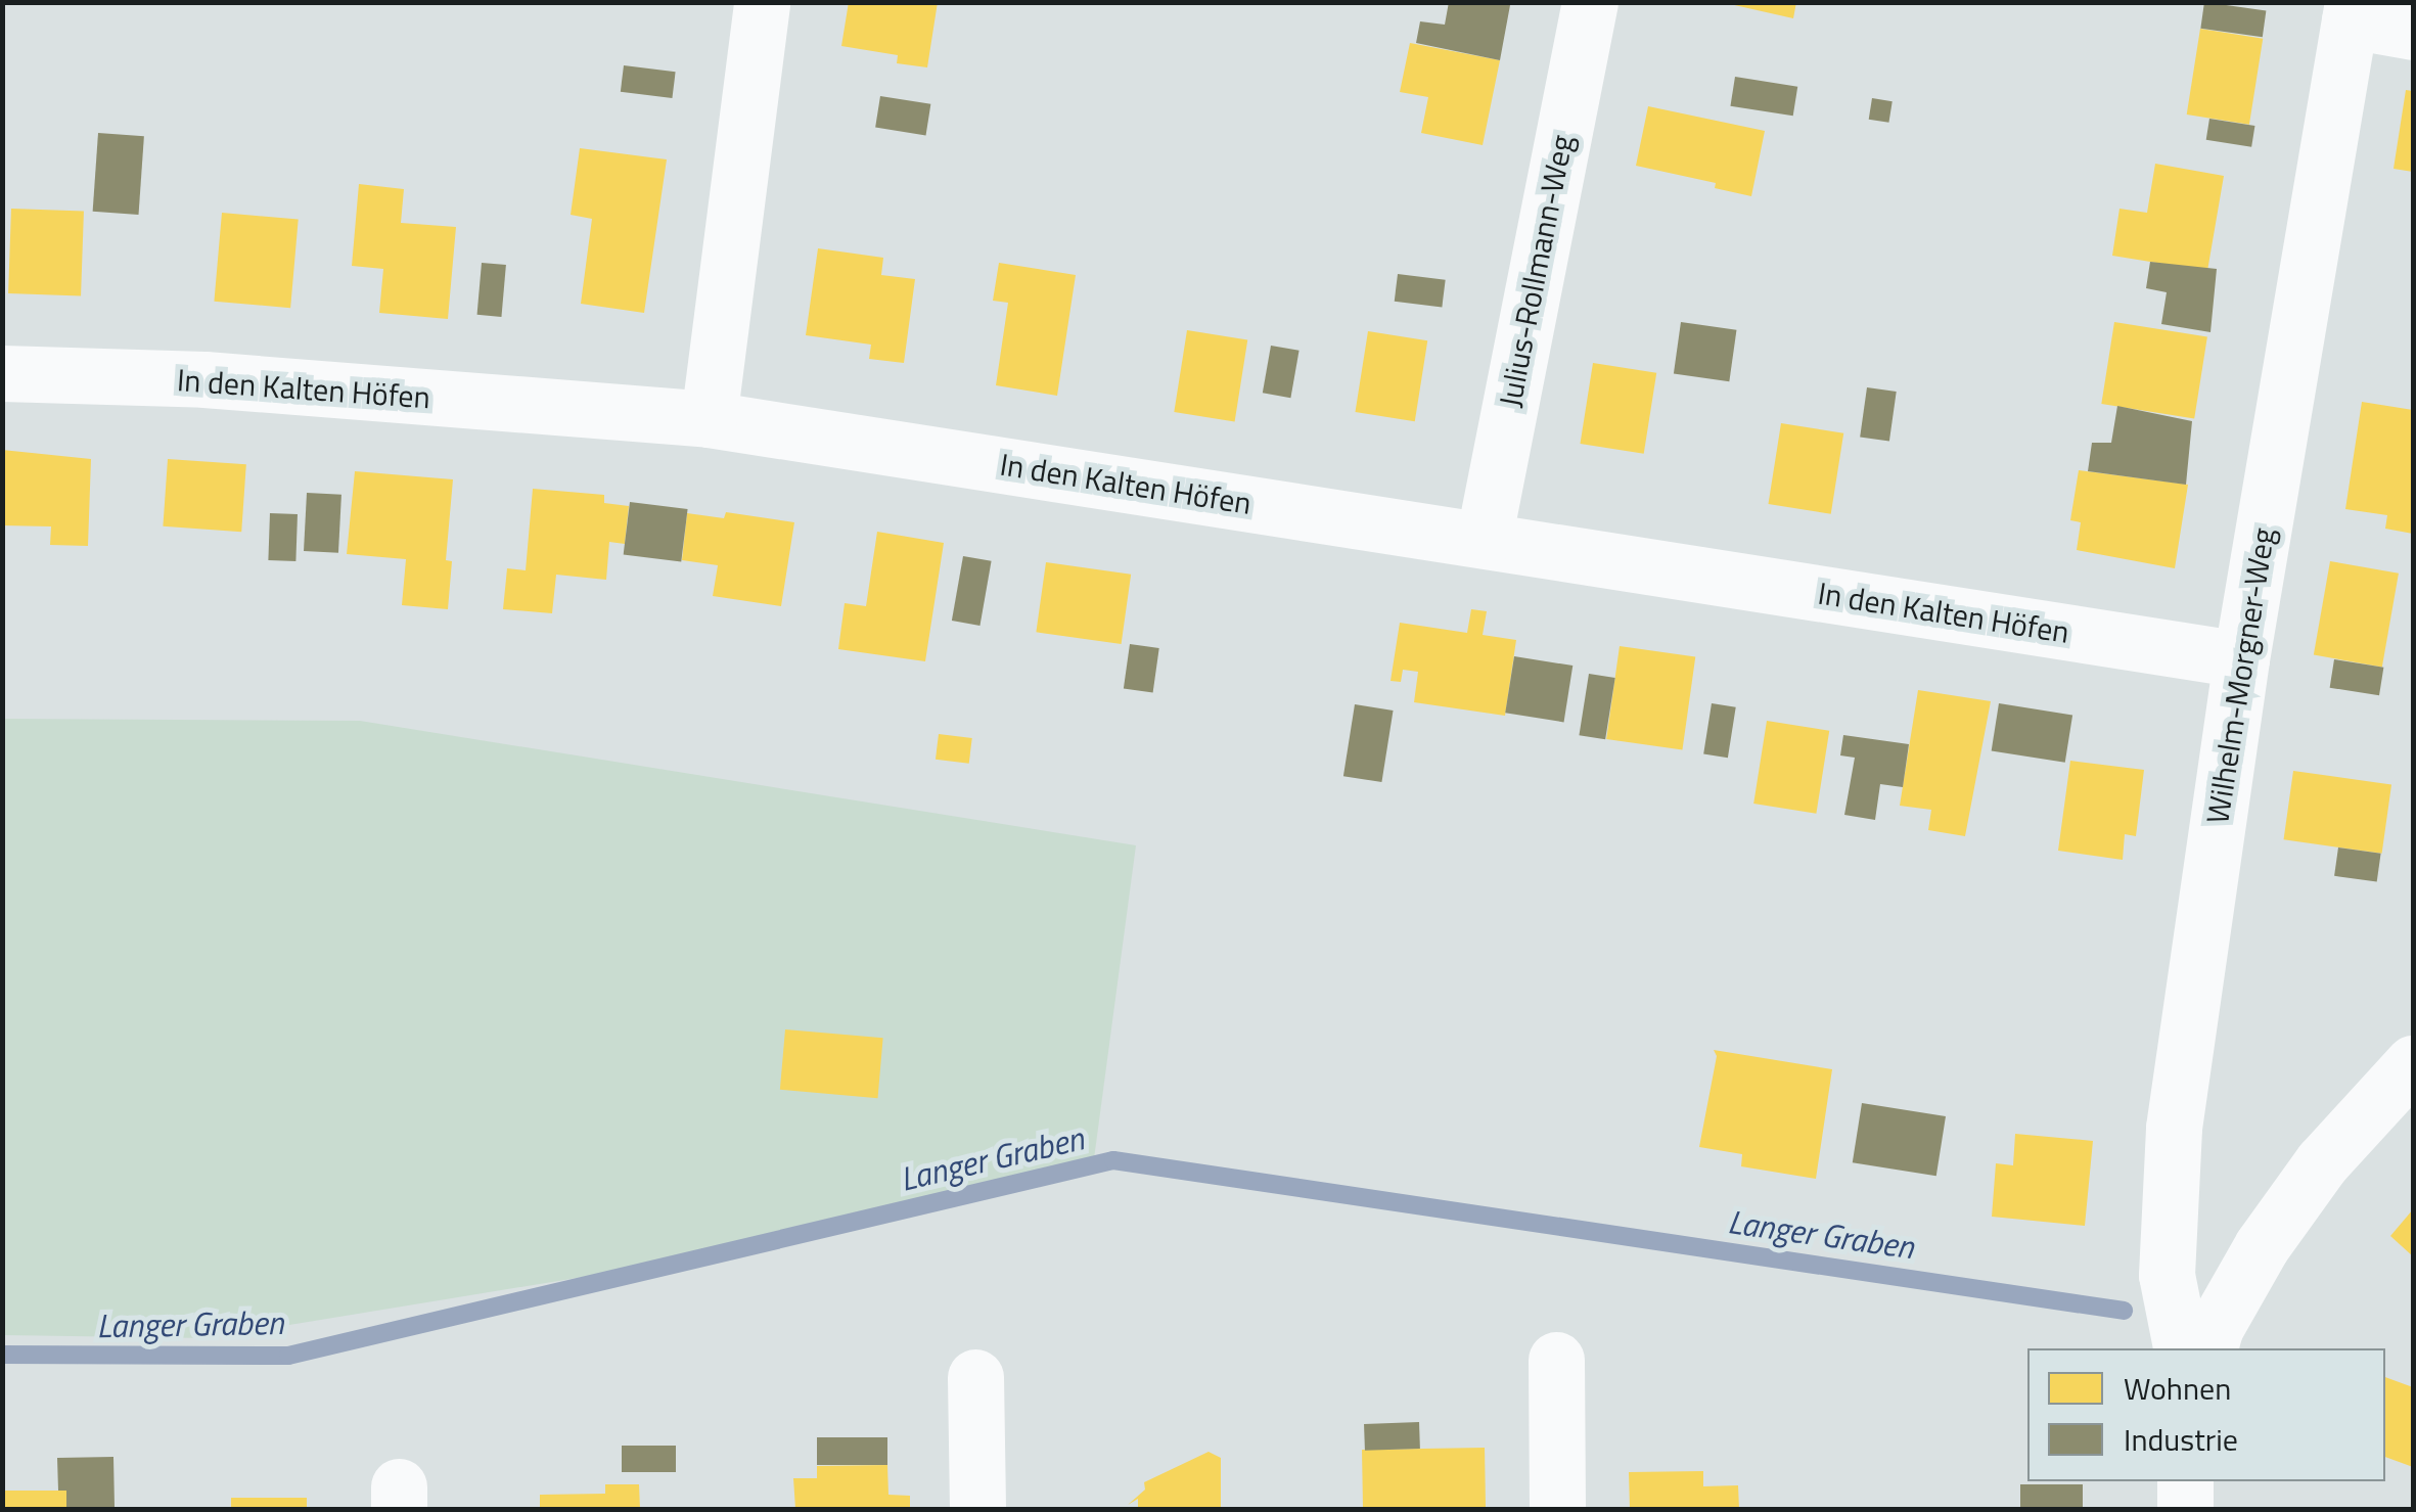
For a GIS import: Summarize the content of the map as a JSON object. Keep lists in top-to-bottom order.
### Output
{
  "streets": {
    "street": ["Julius-Rollmann-Weg", "In den Kalten Höfen", "Wilhelm-Morgner-Weg"]
  },
  "crossings": [
    ["Julius-Rollmann-Weg", "In den Kalten Höfen"],
    ["In den Kalten Höfen", "Wilhelm-Morgner-Weg"]
  ],
  "water": ["Langer Graben"],
  "legend": ["Wohnen", "Industrie"]
}
